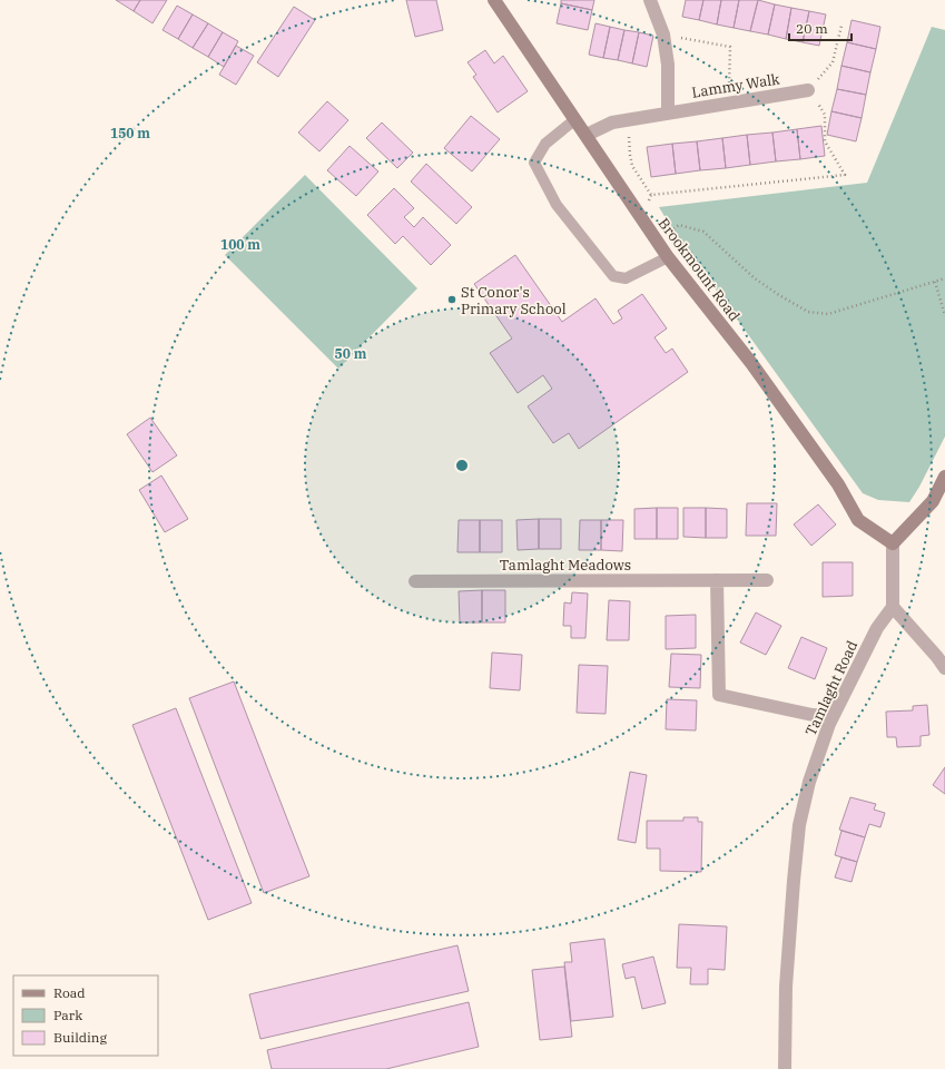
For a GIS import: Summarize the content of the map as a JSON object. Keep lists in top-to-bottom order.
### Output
{
  "streets": {
    "street": [
      "Lammy Walk",
      "Brookmount Road",
      "Tamlaght Meadows",
      "Tamlaght Road"
    ]
  },
  "crossings": [
    ["Lammy Walk", "Brookmount Road"]
  ],
  "places": ["St Conor's Primary School"],
  "legend": ["Road", "Park", "Building"],
  "scale_bar": "20 m",
  "rings": ["150 m", "100 m", "50 m"]
}
